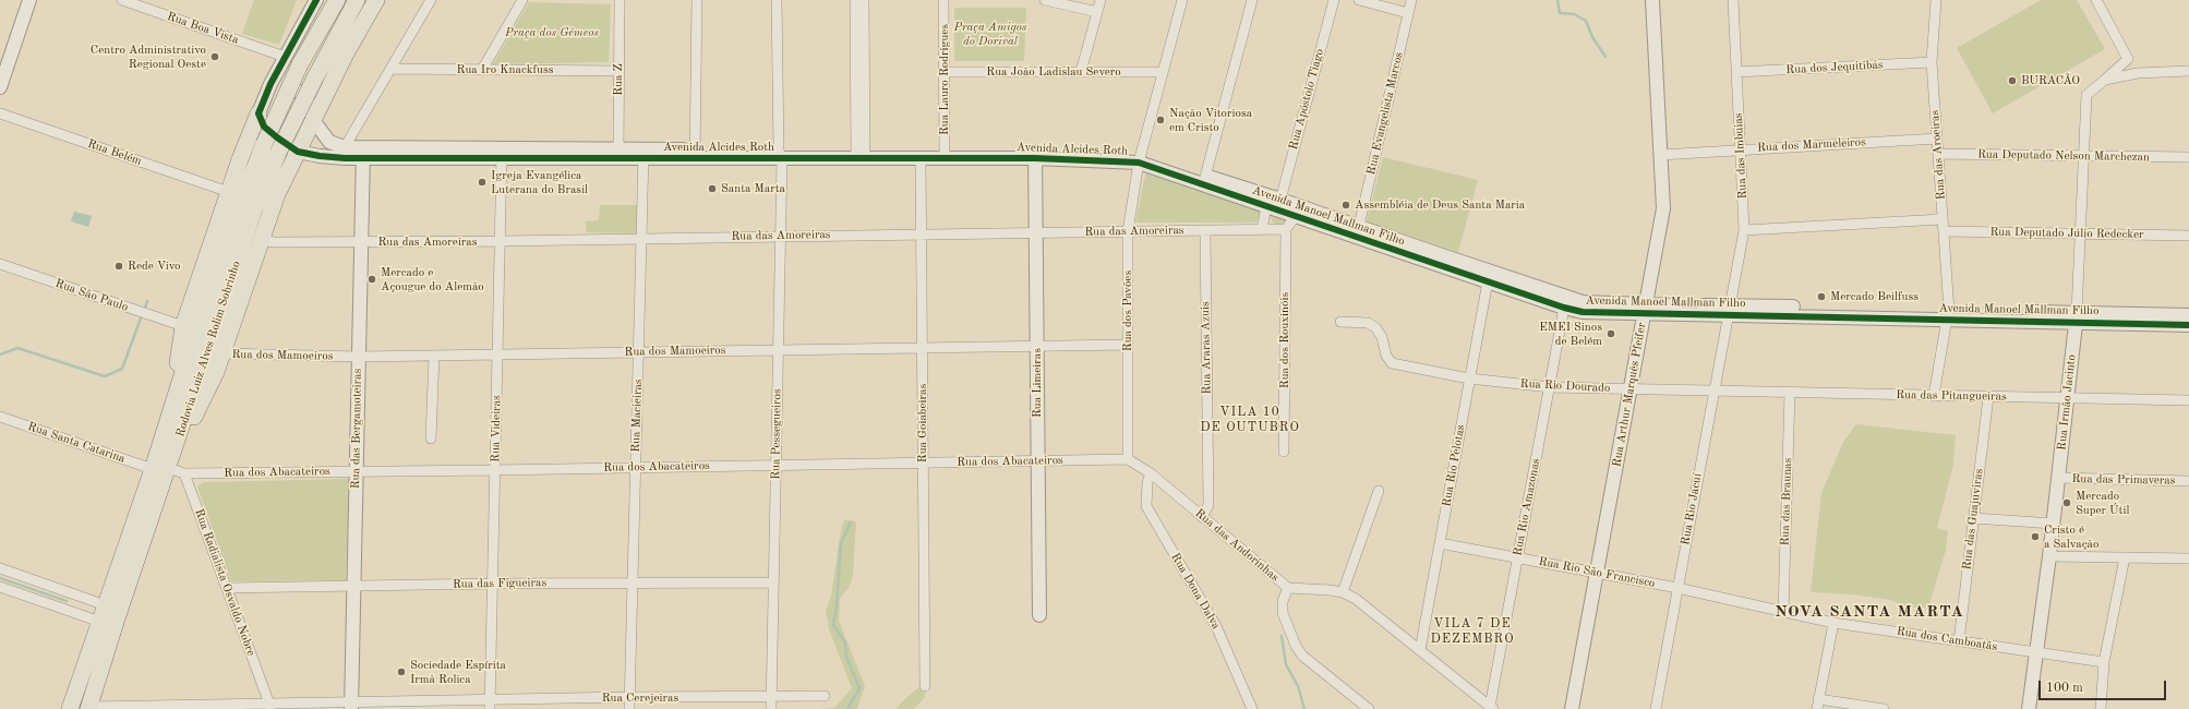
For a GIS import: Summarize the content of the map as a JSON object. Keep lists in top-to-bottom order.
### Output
{
  "streets": {
    "highway": ["Rodovia Luiz Alves Rolim Sobrinho"],
    "street": [
      "Rua Boa Vista",
      "Rua dos Jequitibás",
      "Rua Iro Knackfuss",
      "Rua João Ladislau Severo",
      "Rua Z",
      "Rua Lauro Rodrigues",
      "Rua Apóstolo Tiago",
      "Rua Evangelista Marcos",
      "Rua dos Marmeleiros",
      "Avenida Alcides Roth",
      "Rua Belém",
      "Rua das Aroeiras",
      "Rua das Imbuias",
      "Rua Deputado Nelson Marchezan",
      "Avenida Manoel Mallman Filho",
      "Rua das Amoreiras",
      "Rua Deputado Júlio Redecker",
      "Rua São Paulo",
      "Rua dos Pavões",
      "Rua dos Rouxinóis",
      "Rua Araras Azuis",
      "Rua dos Mamoeiros",
      "Rua Limeiras",
      "Rua Rio Dourado",
      "Rua Arthur Marquês Pfeifer",
      "Rua das Pitangueiras",
      "Rua Irmão Jacinto",
      "Rua Macieiras",
      "Rua Goiabeiras",
      "Rua das Bergamoteiras",
      "Rua Videiras",
      "Rua Pessegueiros",
      "Rua Santa Catarina",
      "Rua dos Abacateiros",
      "Rua Rio Pelotas",
      "Rua das Primaveras",
      "Rua das Braunas",
      "Rua Rio Amazonas",
      "Rua Rio Jacuí",
      "Rua das Guajuviras",
      "Rua das Andorinhas",
      "Rua Rio São Francisco",
      "Rua Radialista Osvaldo Nobre",
      "Rua das Figueiras",
      "Rua Dona Dalva",
      "Rua dos Camboatãs",
      "Rua Cerejeiras"
    ]
  },
  "crossings": [
    ["Rua dos Jequitibás", "Rua das Aroeiras"],
    ["Rua dos Jequitibás", "Rua das Imbuias"],
    ["Rua Iro Knackfuss", "Rua Z"],
    ["Rua João Ladislau Severo", "Rua Lauro Rodrigues"],
    ["Rua João Ladislau Severo", "Rua dos Pavões"],
    ["Rua Z", "Avenida Alcides Roth"],
    ["Rua Lauro Rodrigues", "Avenida Alcides Roth"],
    ["Rua Apóstolo Tiago", "Avenida Manoel Mallman Filho"],
    ["Rua Evangelista Marcos", "Avenida Manoel Mallman Filho"],
    ["Rua dos Marmeleiros", "Rua das Aroeiras"],
    ["Rua dos Marmeleiros", "Rua das Imbuias"],
    ["Rua dos Marmeleiros", "Rua Arthur Marquês Pfeifer"],
    ["Avenida Alcides Roth", "Avenida Manoel Mallman Filho"],
    ["Avenida Alcides Roth", "Rua dos Pavões"],
    ["Avenida Alcides Roth", "Rua Limeiras"],
    ["Avenida Alcides Roth", "Rua Macieiras"],
    ["Avenida Alcides Roth", "Rua Goiabeiras"],
    ["Avenida Alcides Roth", "Rua das Bergamoteiras"],
    ["Avenida Alcides Roth", "Rua Videiras"],
    ["Avenida Alcides Roth", "Rua Pessegueiros"],
    ["Rua das Aroeiras", "Rua Deputado Nelson Marchezan"],
    ["Rua das Aroeiras", "Avenida Manoel Mallman Filho"],
    ["Rua das Aroeiras", "Rua Deputado Júlio Redecker"],
    ["Rua das Aroeiras", "Rua das Pitangueiras"],
    ["Rua das Imbuias", "Avenida Manoel Mallman Filho"],
    ["Rua das Imbuias", "Rua Rio Jacuí"],
    ["Rua Deputado Nelson Marchezan", "Rua Irmão Jacinto"],
    ["Avenida Manoel Mallman Filho", "Rua dos Pavões"],
    ["Avenida Manoel Mallman Filho", "Rua Arthur Marquês Pfeifer"],
    ["Avenida Manoel Mallman Filho", "Rua Irmão Jacinto"],
    ["Avenida Manoel Mallman Filho", "Rua Rio Pelotas"],
    ["Avenida Manoel Mallman Filho", "Rua Rio Amazonas"],
    ["Avenida Manoel Mallman Filho", "Rua Rio Jacuí"],
    ["Rua das Amoreiras", "Rua dos Pavões"],
    ["Rua das Amoreiras", "Rua dos Rouxinóis"],
    ["Rua das Amoreiras", "Rua Araras Azuis"],
    ["Rua das Amoreiras", "Rua Limeiras"],
    ["Rua das Amoreiras", "Rua Macieiras"],
    ["Rua das Amoreiras", "Rua Goiabeiras"],
    ["Rua das Amoreiras", "Rua das Bergamoteiras"],
    ["Rua das Amoreiras", "Rua Videiras"],
    ["Rua das Amoreiras", "Rua Pessegueiros"],
    ["Rua Deputado Júlio Redecker", "Rua Irmão Jacinto"],
    ["Rua dos Pavões", "Rua dos Mamoeiros"],
    ["Rua dos Pavões", "Rua dos Abacateiros"],
    ["Rua dos Pavões", "Rua das Andorinhas"],
    ["Rua Araras Azuis", "Rua das Andorinhas"],
    ["Rodovia Luiz Alves Rolim Sobrinho", "Rua Santa Catarina"],
    ["Rodovia Luiz Alves Rolim Sobrinho", "Rua Cerejeiras"],
    ["Rua dos Mamoeiros", "Rua Limeiras"],
    ["Rua dos Mamoeiros", "Rua Macieiras"],
    ["Rua dos Mamoeiros", "Rua Goiabeiras"],
    ["Rua dos Mamoeiros", "Rua das Bergamoteiras"],
    ["Rua dos Mamoeiros", "Rua Videiras"],
    ["Rua dos Mamoeiros", "Rua Pessegueiros"],
    ["Rua Limeiras", "Rua dos Abacateiros"],
    ["Rua Rio Dourado", "Rua Arthur Marquês Pfeifer"],
    ["Rua Rio Dourado", "Rua das Pitangueiras"],
    ["Rua Rio Dourado", "Rua Rio Pelotas"],
    ["Rua Rio Dourado", "Rua Rio Amazonas"],
    ["Rua Rio Dourado", "Rua Rio Jacuí"],
    ["Rua Arthur Marquês Pfeifer", "Rua Rio São Francisco"],
    ["Rua das Pitangueiras", "Rua Irmão Jacinto"],
    ["Rua das Pitangueiras", "Rua das Braunas"],
    ["Rua das Pitangueiras", "Rua Rio Jacuí"],
    ["Rua das Pitangueiras", "Rua das Guajuviras"],
    ["Rua Irmão Jacinto", "Rua das Primaveras"],
    ["Rua Irmão Jacinto", "Rua dos Camboatãs"],
    ["Rua Macieiras", "Rua dos Abacateiros"],
    ["Rua Macieiras", "Rua das Figueiras"],
    ["Rua Macieiras", "Rua Cerejeiras"],
    ["Rua Goiabeiras", "Rua dos Abacateiros"],
    ["Rua das Bergamoteiras", "Rua dos Abacateiros"],
    ["Rua das Bergamoteiras", "Rua das Figueiras"],
    ["Rua das Bergamoteiras", "Rua Cerejeiras"],
    ["Rua Videiras", "Rua dos Abacateiros"],
    ["Rua Videiras", "Rua das Figueiras"],
    ["Rua Videiras", "Rua Cerejeiras"],
    ["Rua Pessegueiros", "Rua dos Abacateiros"],
    ["Rua Pessegueiros", "Rua das Figueiras"],
    ["Rua Pessegueiros", "Rua Cerejeiras"],
    ["Rua dos Abacateiros", "Rua das Andorinhas"],
    ["Rua dos Abacateiros", "Rua Radialista Osvaldo Nobre"],
    ["Rua Rio Pelotas", "Rua das Andorinhas"],
    ["Rua Rio Pelotas", "Rua Rio São Francisco"],
    ["Rua das Braunas", "Rua dos Camboatãs"],
    ["Rua Rio Amazonas", "Rua das Andorinhas"],
    ["Rua Rio Amazonas", "Rua Rio São Francisco"],
    ["Rua Rio Jacuí", "Rua Rio São Francisco"],
    ["Rua Rio Jacuí", "Rua dos Camboatãs"],
    ["Rua das Guajuviras", "Rua dos Camboatãs"],
    ["Rua das Andorinhas", "Rua Dona Dalva"],
    ["Rua Rio São Francisco", "Rua dos Camboatãs"],
    ["Rua Radialista Osvaldo Nobre", "Rua das Figueiras"],
    ["Rua Radialista Osvaldo Nobre", "Rua Cerejeiras"]
  ],
  "districts": ["VILA 10 DE OUTUBRO", "NOVA SANTA MARTA", "VILA 7 DE DEZEMBRO"],
  "parks": ["Praça Amigos do Dorival", "Praça dos Gêmeos"],
  "places": [
    "Centro Administrativo Regional Oeste",
    "BURACÃO",
    "Nação Vitoriosa em Cristo",
    "Igreja Evangélica Luterana do Brasil",
    "Santa Marta",
    "Assembléia de Deus Santa Maria",
    "Rede Vivo",
    "Mercado e Açougue do Alemão",
    "Mercado Beilfuss",
    "EMEI Sinos de Belém",
    "Mercado Super Útil",
    "Cristo é a Salvação",
    "Sociedade Espírita Irmã Rolica"
  ],
  "scale_bar": "100 m"
}
